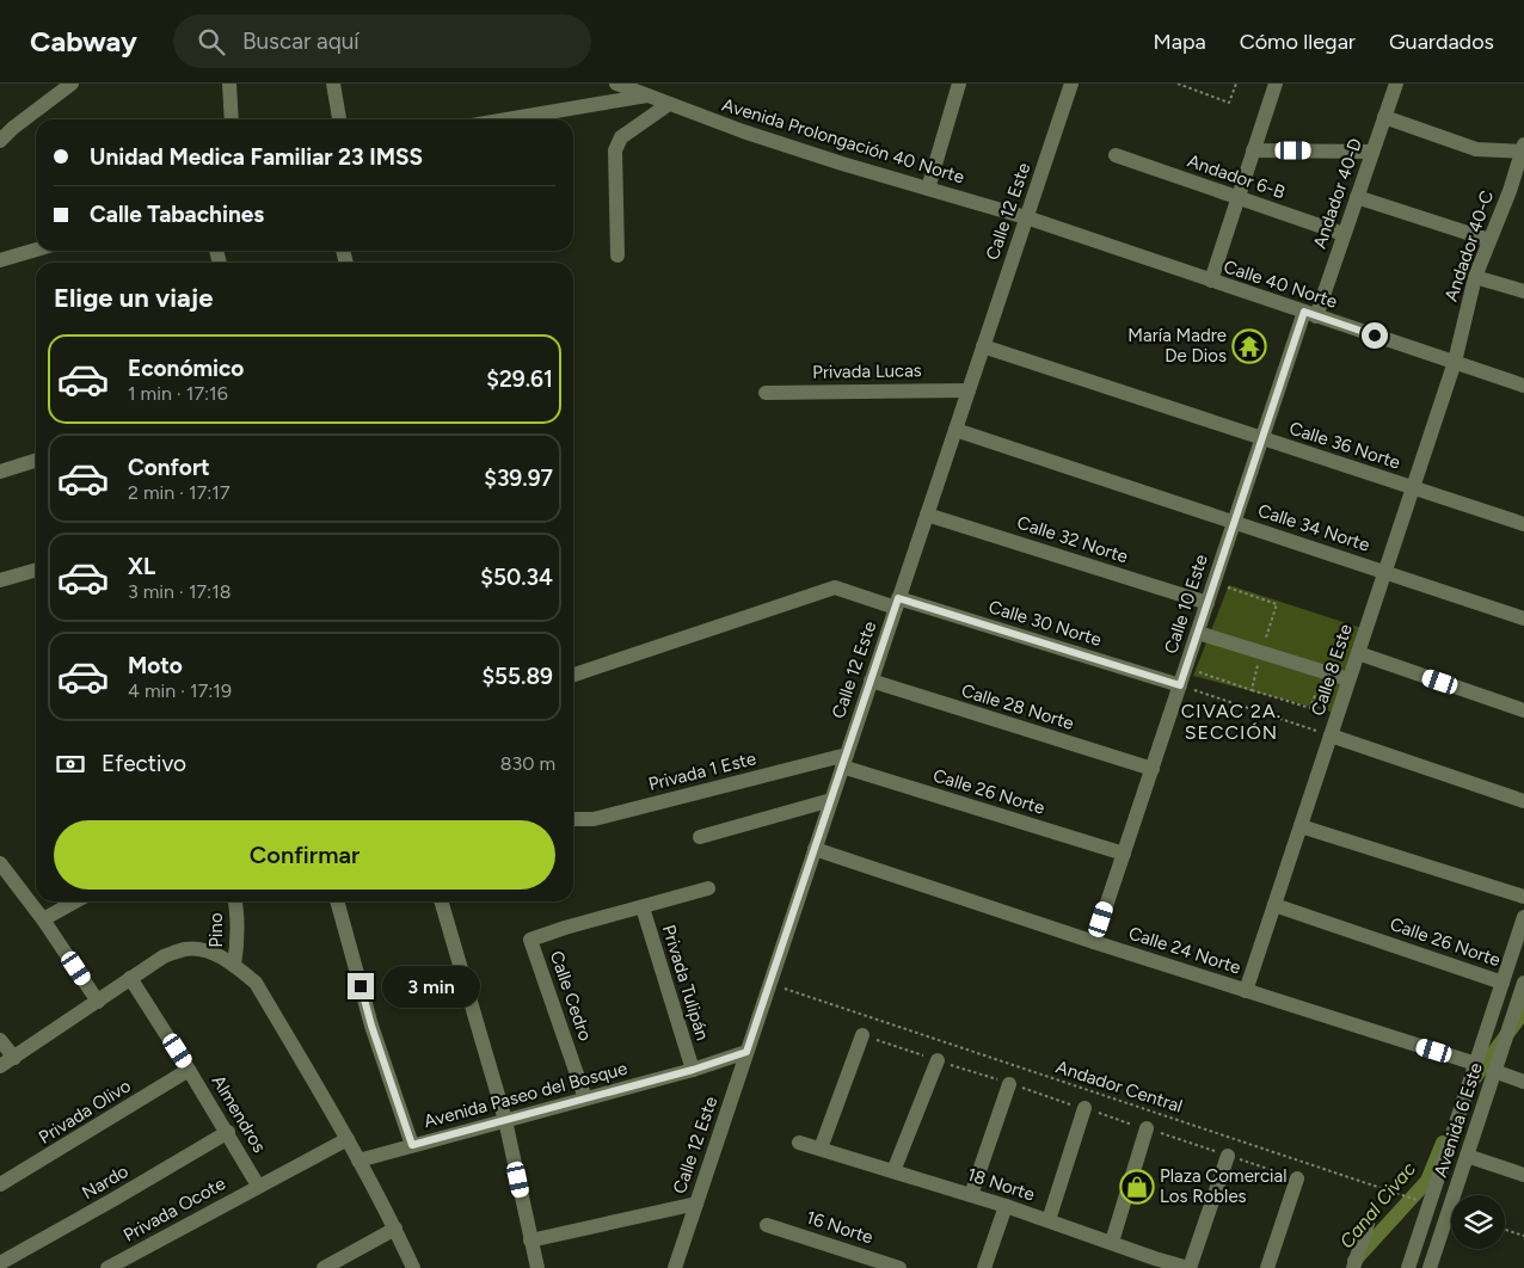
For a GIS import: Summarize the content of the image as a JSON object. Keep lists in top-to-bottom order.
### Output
{
  "streets": {
    "street": [
      "Avenida Prolongación 40 Norte",
      "Andador 6-B",
      "Andador 40-D",
      "Calle 12 Este",
      "Andador 40-C",
      "Calle 40 Norte",
      "Privada Lucas",
      "Calle 36 Norte",
      "Calle 34 Norte",
      "Calle 32 Norte",
      "Calle 10 Este",
      "Calle 30 Norte",
      "Calle 8 Este",
      "Calle 28 Norte",
      "Privada 1 Este",
      "Calle 26 Norte",
      "Pino",
      "Calle 24 Norte",
      "Privada Tulipán",
      "Calle Cedro",
      "Avenida Paseo del Bosque",
      "Privada Olivo",
      "Almendros",
      "Avenida 6 Este",
      "Nardo",
      "18 Norte",
      "Privada Ocote",
      "16 Norte"
    ],
    "path": ["Andador Central"]
  },
  "crossings": [
    ["Avenida Prolongación 40 Norte", "Calle 12 Este"],
    ["Avenida Prolongación 40 Norte", "Calle 40 Norte"],
    ["Andador 6-B", "Andador 40-D"],
    ["Andador 40-D", "Calle 40 Norte"],
    ["Andador 40-D", "Calle 10 Este"],
    ["Calle 12 Este", "Calle 40 Norte"],
    ["Calle 12 Este", "Privada Lucas"],
    ["Calle 12 Este", "Calle 36 Norte"],
    ["Calle 12 Este", "Calle 34 Norte"],
    ["Calle 12 Este", "Calle 32 Norte"],
    ["Calle 12 Este", "Calle 30 Norte"],
    ["Calle 12 Este", "Calle 28 Norte"],
    ["Calle 12 Este", "Privada 1 Este"],
    ["Calle 12 Este", "Calle 26 Norte"],
    ["Calle 12 Este", "Calle 24 Norte"],
    ["Calle 12 Este", "Andador Central"],
    ["Calle 12 Este", "Avenida Paseo del Bosque"],
    ["Andador 40-C", "Calle 40 Norte"],
    ["Andador 40-C", "Calle 8 Este"],
    ["Calle 40 Norte", "Calle 10 Este"],
    ["Calle 40 Norte", "Calle 8 Este"],
    ["Calle 36 Norte", "Calle 10 Este"],
    ["Calle 36 Norte", "Calle 8 Este"],
    ["Calle 34 Norte", "Calle 10 Este"],
    ["Calle 34 Norte", "Calle 8 Este"],
    ["Calle 32 Norte", "Calle 10 Este"],
    ["Calle 10 Este", "Calle 30 Norte"],
    ["Calle 10 Este", "Calle 28 Norte"],
    ["Calle 10 Este", "Calle 26 Norte"],
    ["Calle 10 Este", "Calle 24 Norte"],
    ["Calle 8 Este", "Calle 26 Norte"],
    ["Calle 8 Este", "Calle 24 Norte"],
    ["Privada 1 Este", "Calle 26 Norte"],
    ["Calle 26 Norte", "Avenida 6 Este"],
    ["Calle 24 Norte", "Avenida 6 Este"],
    ["Privada Tulipán", "Calle Cedro"],
    ["Privada Tulipán", "Avenida Paseo del Bosque"],
    ["Calle Cedro", "Avenida Paseo del Bosque"],
    ["Andador Central", "Avenida 6 Este"],
    ["Privada Olivo", "Almendros"],
    ["Almendros", "Nardo"],
    ["Almendros", "Privada Ocote"]
  ],
  "districts": ["CIVAC 2A. SECCIÓN"],
  "water": ["Canal Civac"],
  "places": {
    "temple": ["María Madre De Dios"],
    "shop": ["Plaza Comercial Los Robles"]
  },
  "page": {
    "header": "Cabway",
    "search": "Buscar aquí",
    "nav": ["Mapa", "Cómo llegar", "Guardados"],
    "banner": ["Unidad Medica Familiar 23 IMSS", "Calle Tabachines"],
    "heading": "Elige un viaje",
    "list": [
      {
        "name": "Económico",
        "note": "1 min · 17:16",
        "value": "$29.61"
      },
      {
        "name": "Confort",
        "note": "2 min · 17:17",
        "value": "$39.97"
      },
      {
        "name": "XL",
        "note": "3 min · 17:18",
        "value": "$50.34"
      },
      {
        "name": "Moto",
        "note": "4 min · 17:19",
        "value": "$55.89"
      }
    ],
    "pay": ["Efectivo", "830 m"],
    "buttons": "Confirmar",
    "bubble": "3 min"
  }
}
